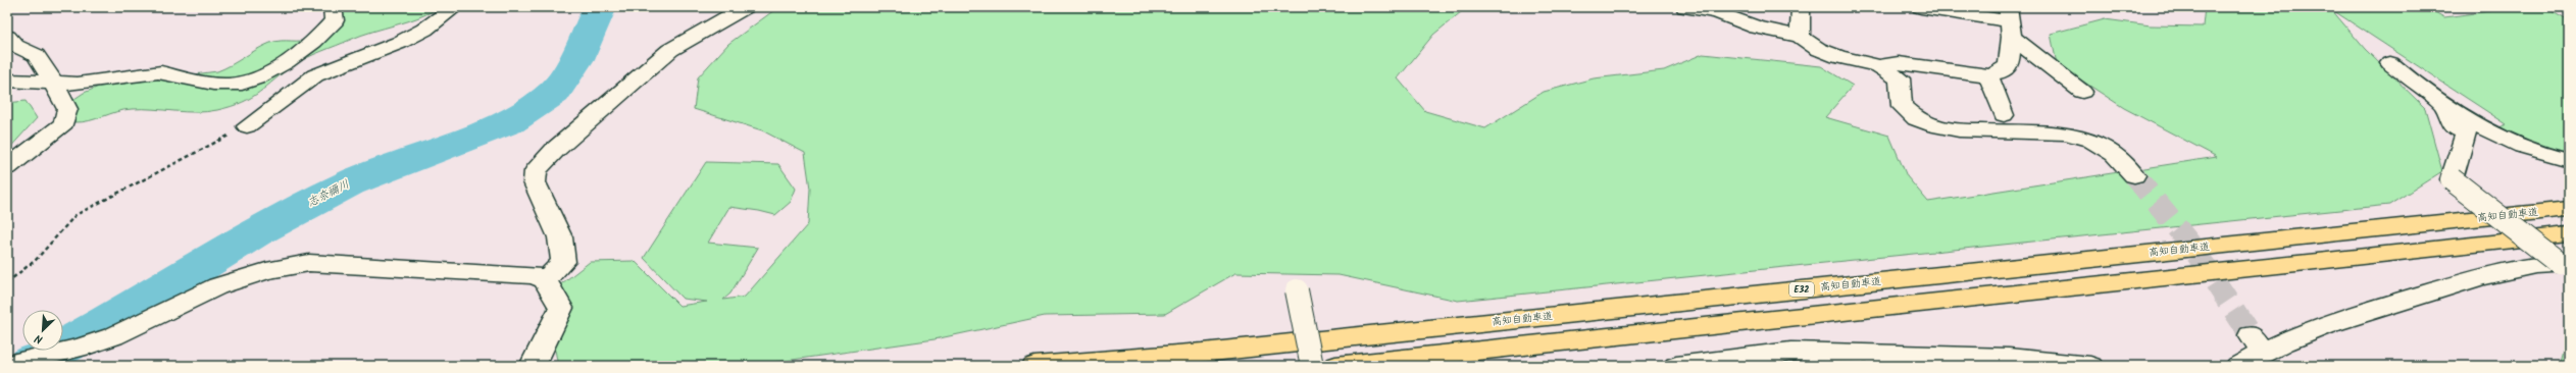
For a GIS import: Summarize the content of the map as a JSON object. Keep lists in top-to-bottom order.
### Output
{
  "streets": {
    "highway": ["高知自動車道", "E32"]
  },
  "water": ["志奈禰川"],
  "north": "bottom left"
}
